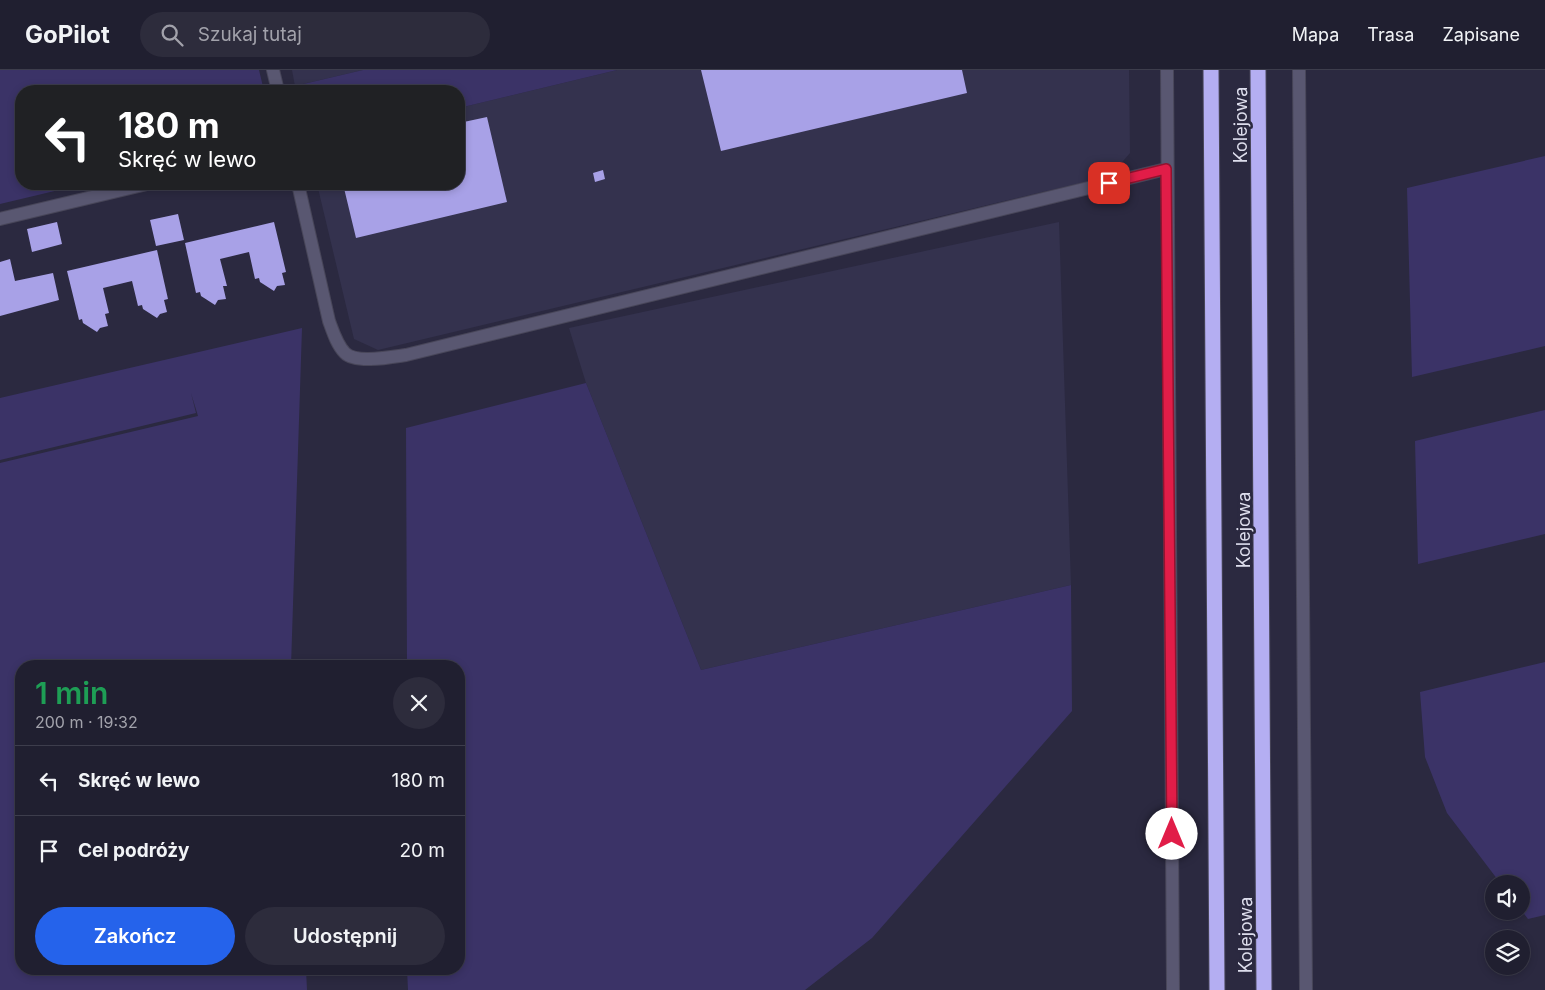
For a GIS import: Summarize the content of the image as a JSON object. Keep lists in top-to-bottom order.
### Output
{
  "streets": {
    "highway": ["Kolejowa"]
  },
  "page": {
    "header": "GoPilot",
    "search": "Szukaj tutaj",
    "nav": ["Mapa", "Trasa", "Zapisane"],
    "turn": ["180 m", "Skręć w lewo"],
    "heading": ["1 min", "200 m · 19:32"],
    "list": [
      {
        "name": "Skręć w lewo",
        "value": "180 m"
      },
      {
        "name": "Cel podróży",
        "value": "20 m"
      }
    ],
    "buttons": ["Zakończ", "Udostępnij"]
  }
}
